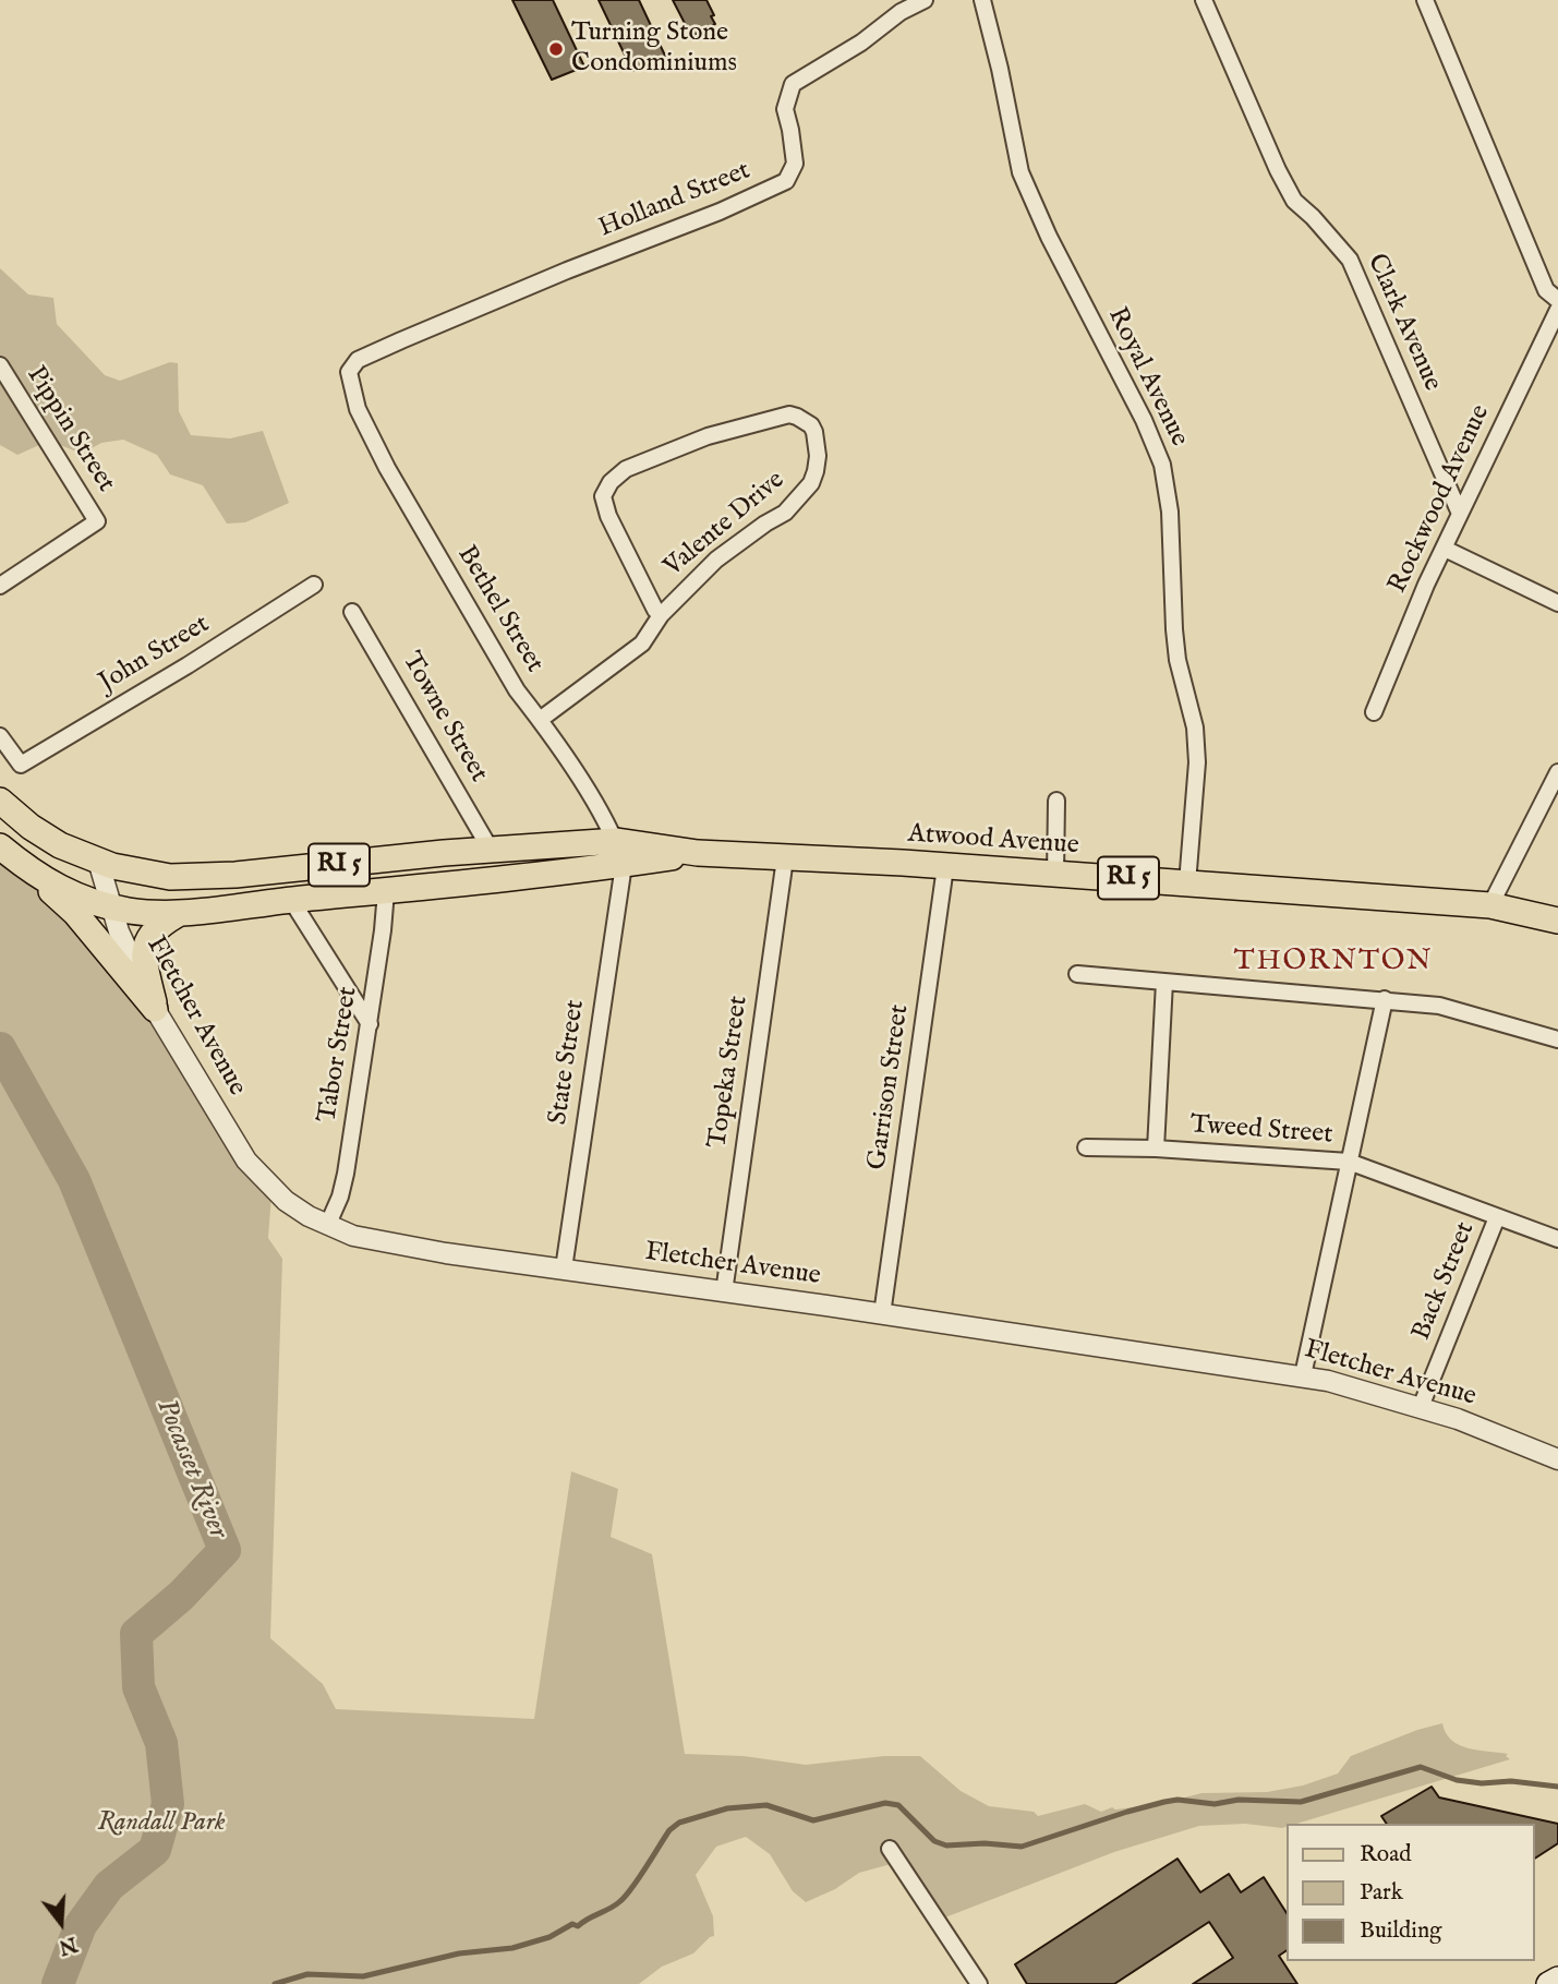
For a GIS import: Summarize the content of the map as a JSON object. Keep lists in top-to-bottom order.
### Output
{
  "streets": {
    "main road": ["Atwood Avenue", "RI 5"],
    "street": [
      "Holland Street",
      "Clark Avenue",
      "Royal Avenue",
      "Pippin Street",
      "Rockwood Avenue",
      "Valente Drive",
      "Bethel Street",
      "John Street",
      "Towne Street",
      "Fletcher Avenue",
      "Tabor Street",
      "State Street",
      "Topeka Street",
      "Garrison Street",
      "Tweed Street",
      "Back Street"
    ]
  },
  "crossings": [
    ["Holland Street", "Bethel Street"],
    ["Clark Avenue", "Rockwood Avenue"],
    ["Royal Avenue", "Atwood Avenue"],
    ["Valente Drive", "Bethel Street"],
    ["Bethel Street", "Atwood Avenue"],
    ["Bethel Street", "State Street"],
    ["Towne Street", "Atwood Avenue"],
    ["Atwood Avenue", "Fletcher Avenue"],
    ["Atwood Avenue", "Tabor Street"],
    ["Atwood Avenue", "State Street"],
    ["Atwood Avenue", "Topeka Street"],
    ["Atwood Avenue", "Garrison Street"],
    ["Fletcher Avenue", "Tabor Street"],
    ["Fletcher Avenue", "State Street"],
    ["Fletcher Avenue", "Topeka Street"],
    ["Fletcher Avenue", "Garrison Street"],
    ["Fletcher Avenue", "Back Street"],
    ["Tweed Street", "Back Street"]
  ],
  "districts": ["THORNTON"],
  "water": ["Pocasset River"],
  "parks": ["Randall Park"],
  "places": ["Turning Stone Condominiums"],
  "legend": ["Road", "Park", "Building"],
  "north": "bottom"
}
